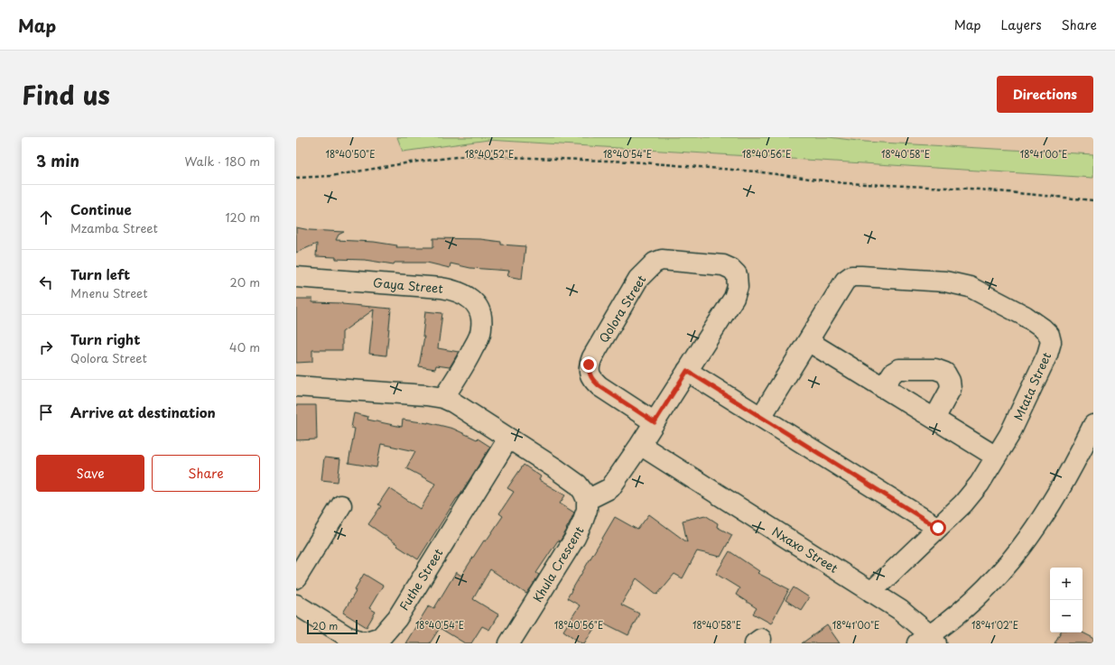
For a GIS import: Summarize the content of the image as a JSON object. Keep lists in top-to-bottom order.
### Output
{
  "streets": {
    "street": [
      "Gaya Street",
      "Qolora Street",
      "Mtata Street",
      "Nxaxo Street",
      "Khula Crescent",
      "Futhe Street"
    ]
  },
  "crossings": [
    ["Mtata Street", "Nxaxo Street"]
  ],
  "scale_bar": "20 m",
  "page": {
    "header": "Map",
    "nav": ["Map", "Layers", "Share"],
    "title": "Find us",
    "buttons": [
      "Directions",
      ["Save", "Share"]
    ],
    "heading": ["3 min", "Walk · 180 m"],
    "list": [
      ["Continue", "Mzamba Street", "120 m"],
      ["Turn left", "Mnenu Street", "20 m"],
      ["Turn right", "Qolora Street", "40 m"],
      "Arrive at destination"
    ],
    "map_buttons": ["+", "−"],
    "scale": "20 m"
  },
  "coordinates": [
    "18°40'52\"E",
    "18°40'54\"E",
    "18°40'56\"E",
    "18°40'58\"E",
    "18°41'00\"E",
    "18°40'50\"E",
    "18°41'02\"E"
  ]
}
